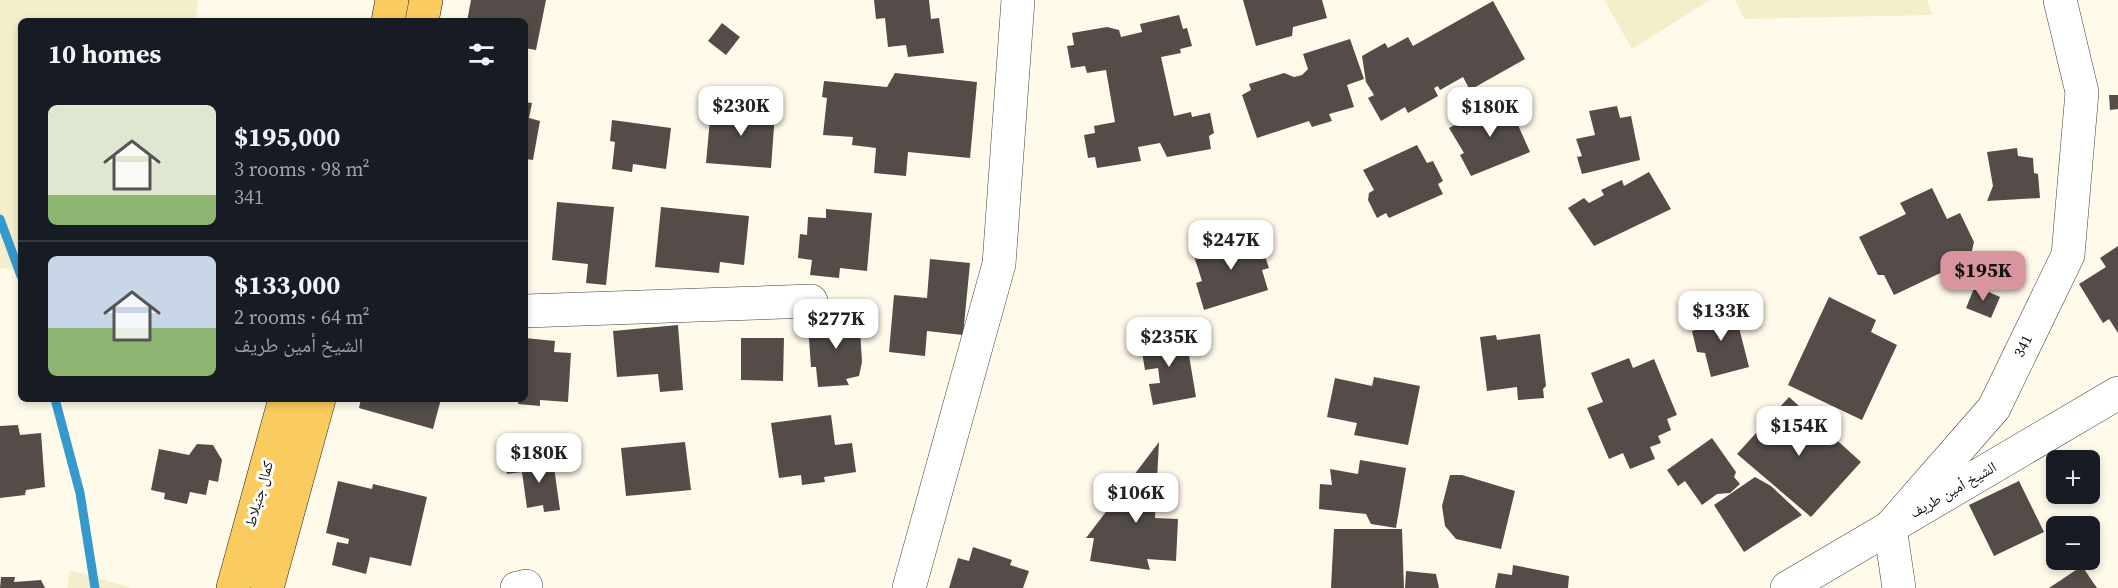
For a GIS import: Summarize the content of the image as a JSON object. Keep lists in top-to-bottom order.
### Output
{
  "streets": {
    "main road": ["كمال جنبلاط"],
    "street": ["341", "الشيخ أمين طريف"]
  },
  "crossings": [
    ["341", "الشيخ أمين طريف"]
  ],
  "page": {
    "heading": "10 homes",
    "price": [
      "$230K",
      "$180K",
      "$247K",
      "$195K",
      "$133K",
      "$277K",
      "$235K",
      "$154K",
      "$180K",
      "$106K"
    ],
    "list": [
      {
        "name": "$195,000",
        "note": "3 rooms · 98 m² · 341"
      },
      {
        "name": "$133,000",
        "note": "2 rooms · 64 m² · الشيخ أمين طريف"
      }
    ],
    "map_buttons": ["+", "−"]
  }
}
